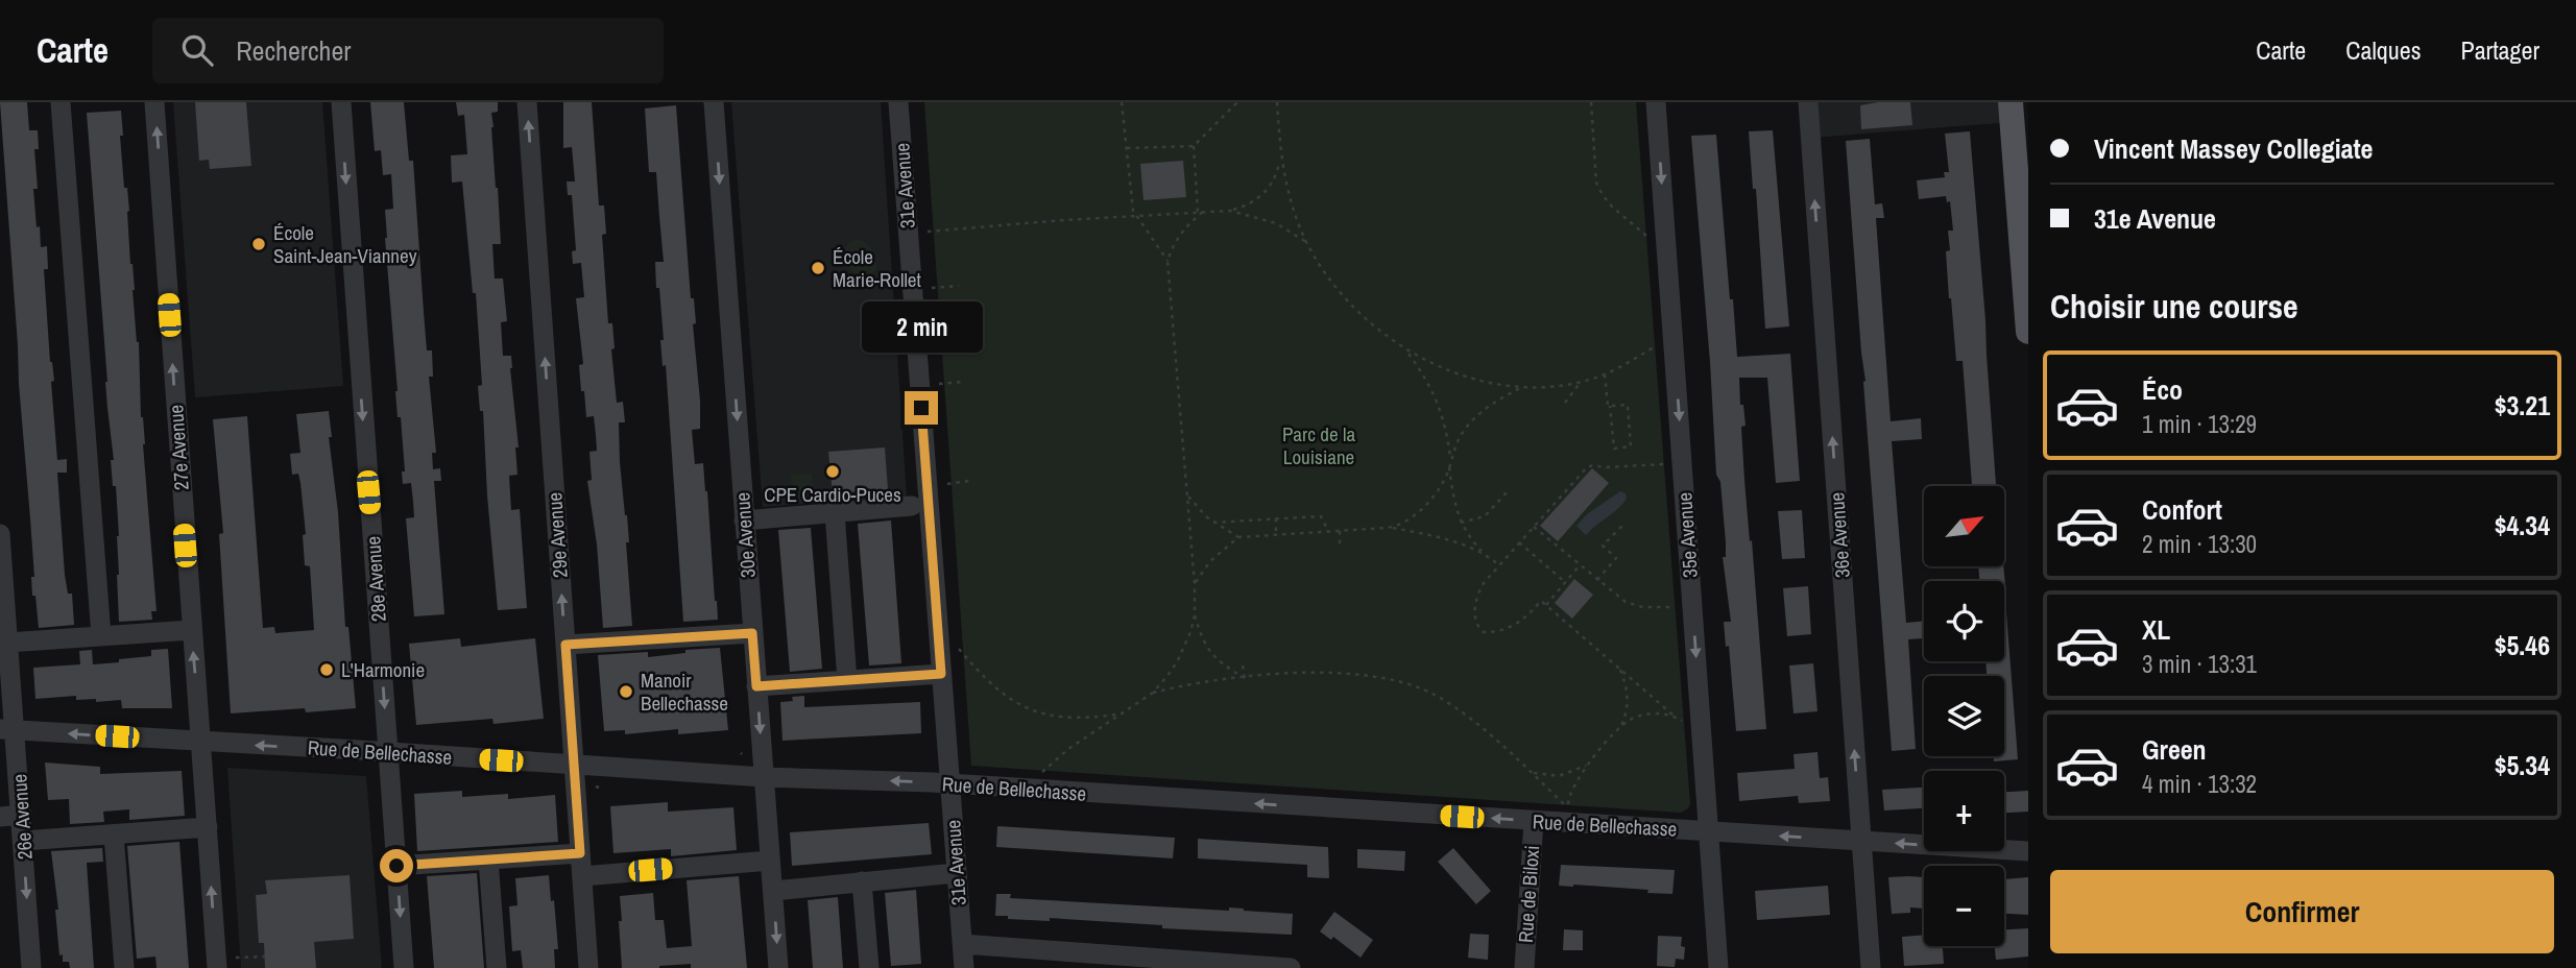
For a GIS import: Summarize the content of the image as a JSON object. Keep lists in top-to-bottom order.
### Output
{
  "streets": {
    "street": [
      "31e Avenue",
      "27e Avenue",
      "29e Avenue",
      "30e Avenue",
      "35e Avenue",
      "36e Avenue",
      "28e Avenue",
      "Rue de Bellechasse",
      "26e Avenue",
      "Rue de Biloxi"
    ]
  },
  "crossings": [
    ["31e Avenue", "Rue de Bellechasse"],
    ["27e Avenue", "Rue de Bellechasse"],
    ["29e Avenue", "Rue de Bellechasse"],
    ["30e Avenue", "Rue de Bellechasse"],
    ["35e Avenue", "Rue de Bellechasse"],
    ["36e Avenue", "Rue de Bellechasse"],
    ["28e Avenue", "Rue de Bellechasse"],
    ["Rue de Bellechasse", "26e Avenue"],
    ["Rue de Bellechasse", "Rue de Biloxi"]
  ],
  "one_way": [
    "29e Avenue",
    "30e Avenue",
    "35e Avenue",
    "36e Avenue",
    "28e Avenue"
  ],
  "parks": ["Parc de la Louisiane"],
  "places": [
    "École Saint-Jean-Vianney",
    "École Marie-Rollet",
    "CPE Cardio-Puces",
    "L'Harmonie",
    "Manoir Bellechasse"
  ],
  "north": "top right",
  "page": {
    "header": "Carte",
    "search": "Rechercher",
    "nav": ["Carte", "Calques", "Partager"],
    "banner": ["Vincent Massey Collegiate", "31e Avenue"],
    "heading": "Choisir une course",
    "bubble": "2 min",
    "list": [
      {
        "name": "Éco",
        "note": "1 min · 13:29",
        "value": "$3.21"
      },
      {
        "name": "Confort",
        "note": "2 min · 13:30",
        "value": "$4.34"
      },
      {
        "name": "XL",
        "note": "3 min · 13:31",
        "value": "$5.46"
      },
      {
        "name": "Green",
        "note": "4 min · 13:32",
        "value": "$5.34"
      }
    ],
    "map_buttons": ["+", "−"],
    "buttons": "Confirmer"
  }
}
